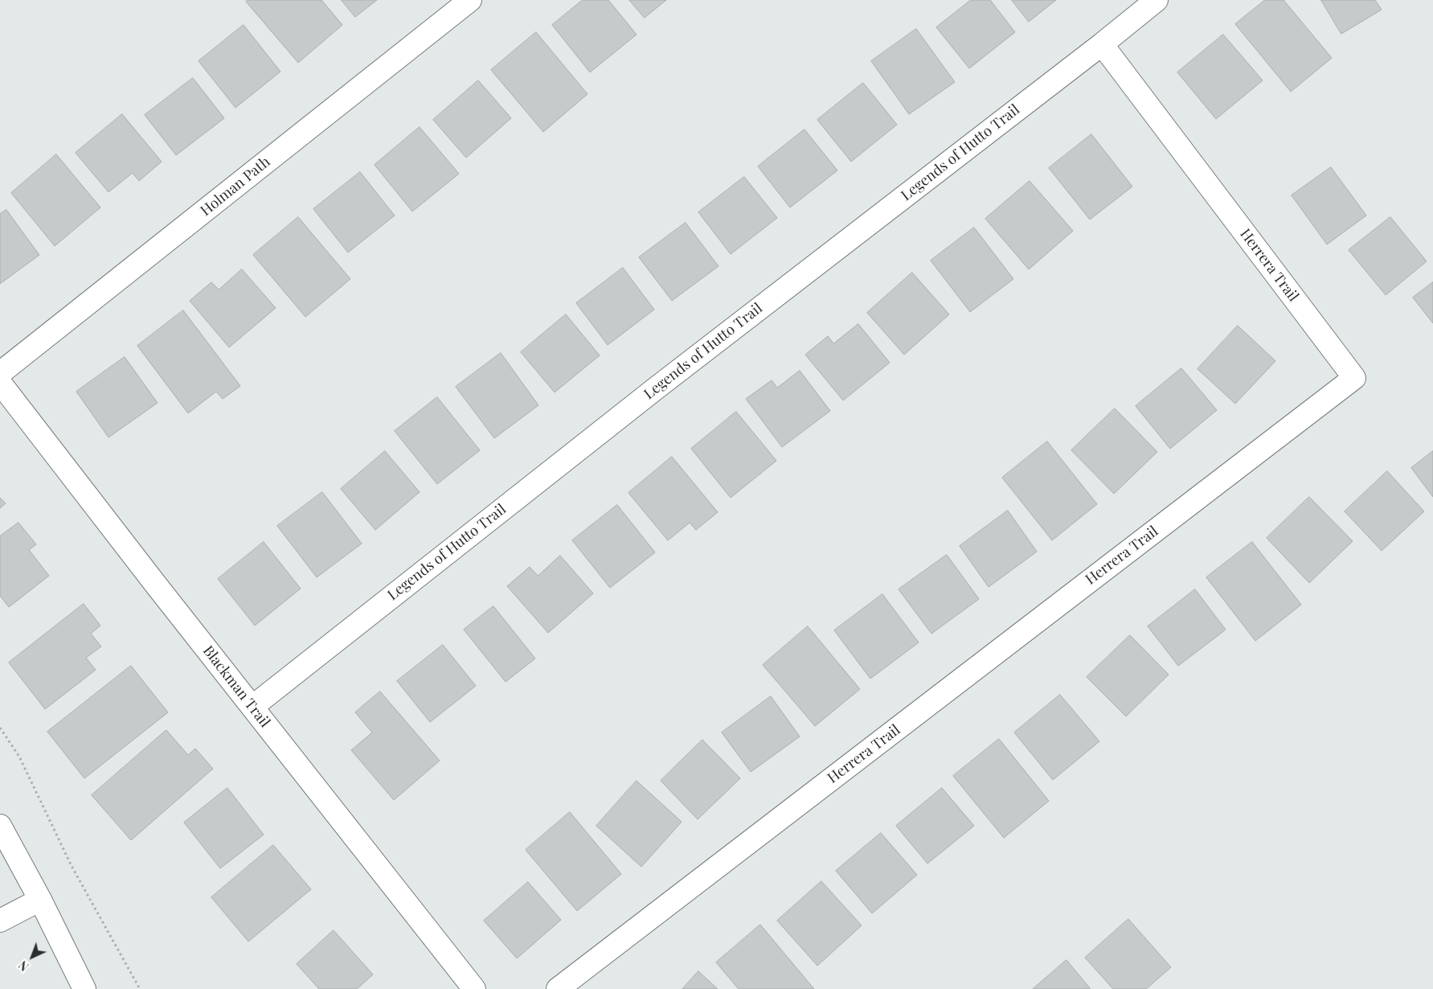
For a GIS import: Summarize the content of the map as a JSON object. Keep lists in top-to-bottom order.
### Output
{
  "streets": {
    "street": [
      "Legends of Hutto Trail",
      "Holman Path",
      "Herrera Trail",
      "Blackman Trail"
    ]
  },
  "crossings": [
    ["Legends of Hutto Trail", "Herrera Trail"],
    ["Legends of Hutto Trail", "Blackman Trail"]
  ],
  "north": "bottom left"
}
